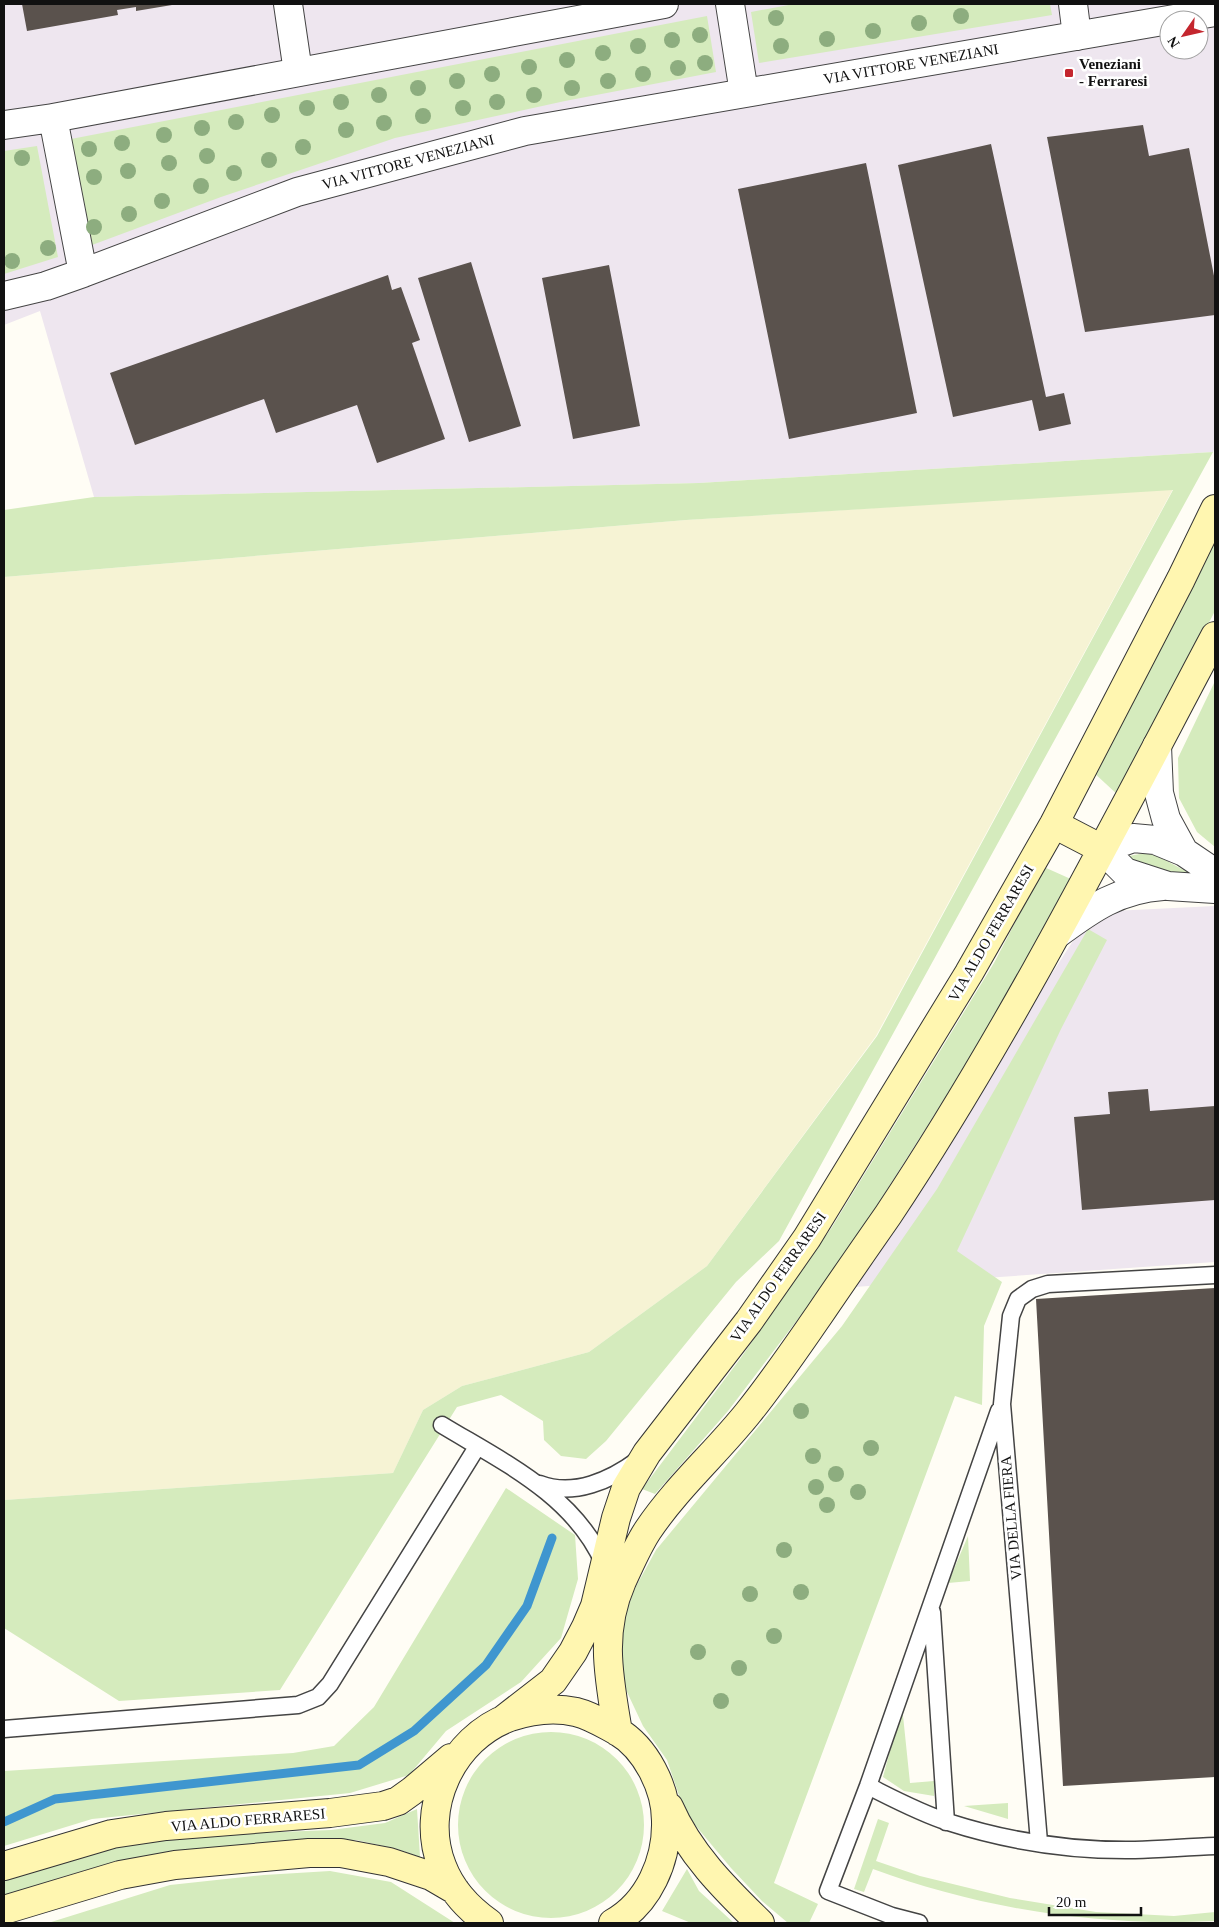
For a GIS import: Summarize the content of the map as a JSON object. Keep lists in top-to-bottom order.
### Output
{
  "streets": {
    "main road": ["VIA ALDO FERRARESI"],
    "street": ["VIA VITTORE VENEZIANI"],
    "lane": ["VIA DELLA FIERA"]
  },
  "places": {
    "transit": ["Veneziani - Ferraresi"]
  },
  "scale_bar": "20 m",
  "north": "bottom left"
}
